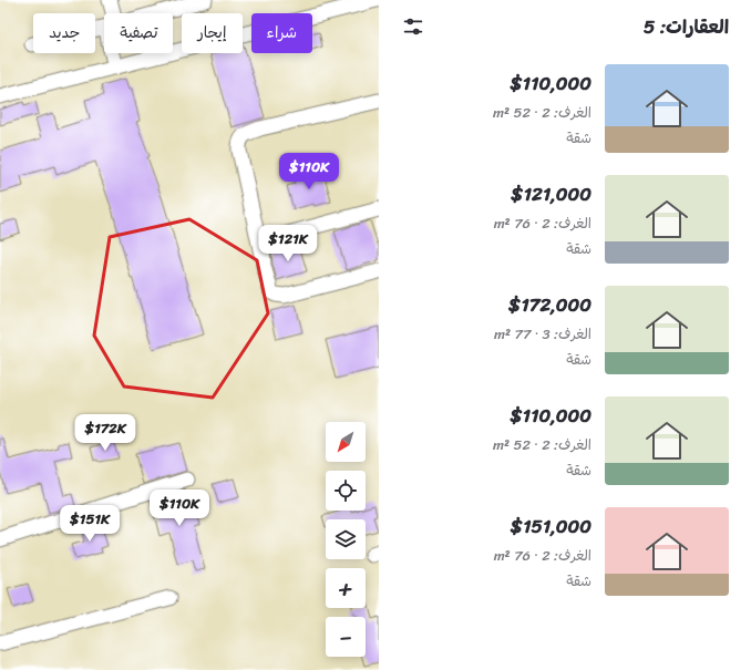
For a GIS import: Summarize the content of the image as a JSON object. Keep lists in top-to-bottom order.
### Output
{
  "north": "bottom left",
  "page": {
    "heading": "العقارات: 5",
    "chip": [
      "شراء",
      "إيجار",
      "تصفية",
      "جديد"
    ],
    "list": [
      {
        "name": "$110,000",
        "note": "الغرف: 2 · 52 m² · شقة"
      },
      {
        "name": "$121,000",
        "note": "الغرف: 2 · 76 m² · شقة"
      },
      {
        "name": "$172,000",
        "note": "الغرف: 3 · 77 m² · شقة"
      },
      {
        "name": "$110,000",
        "note": "الغرف: 2 · 52 m² · شقة"
      },
      {
        "name": "$151,000",
        "note": "الغرف: 2 · 76 m² · شقة"
      }
    ],
    "price": [
      "$110K",
      "$121K",
      "$172K",
      "$110K",
      "$151K"
    ],
    "map_buttons": ["+", "−"]
  }
}
